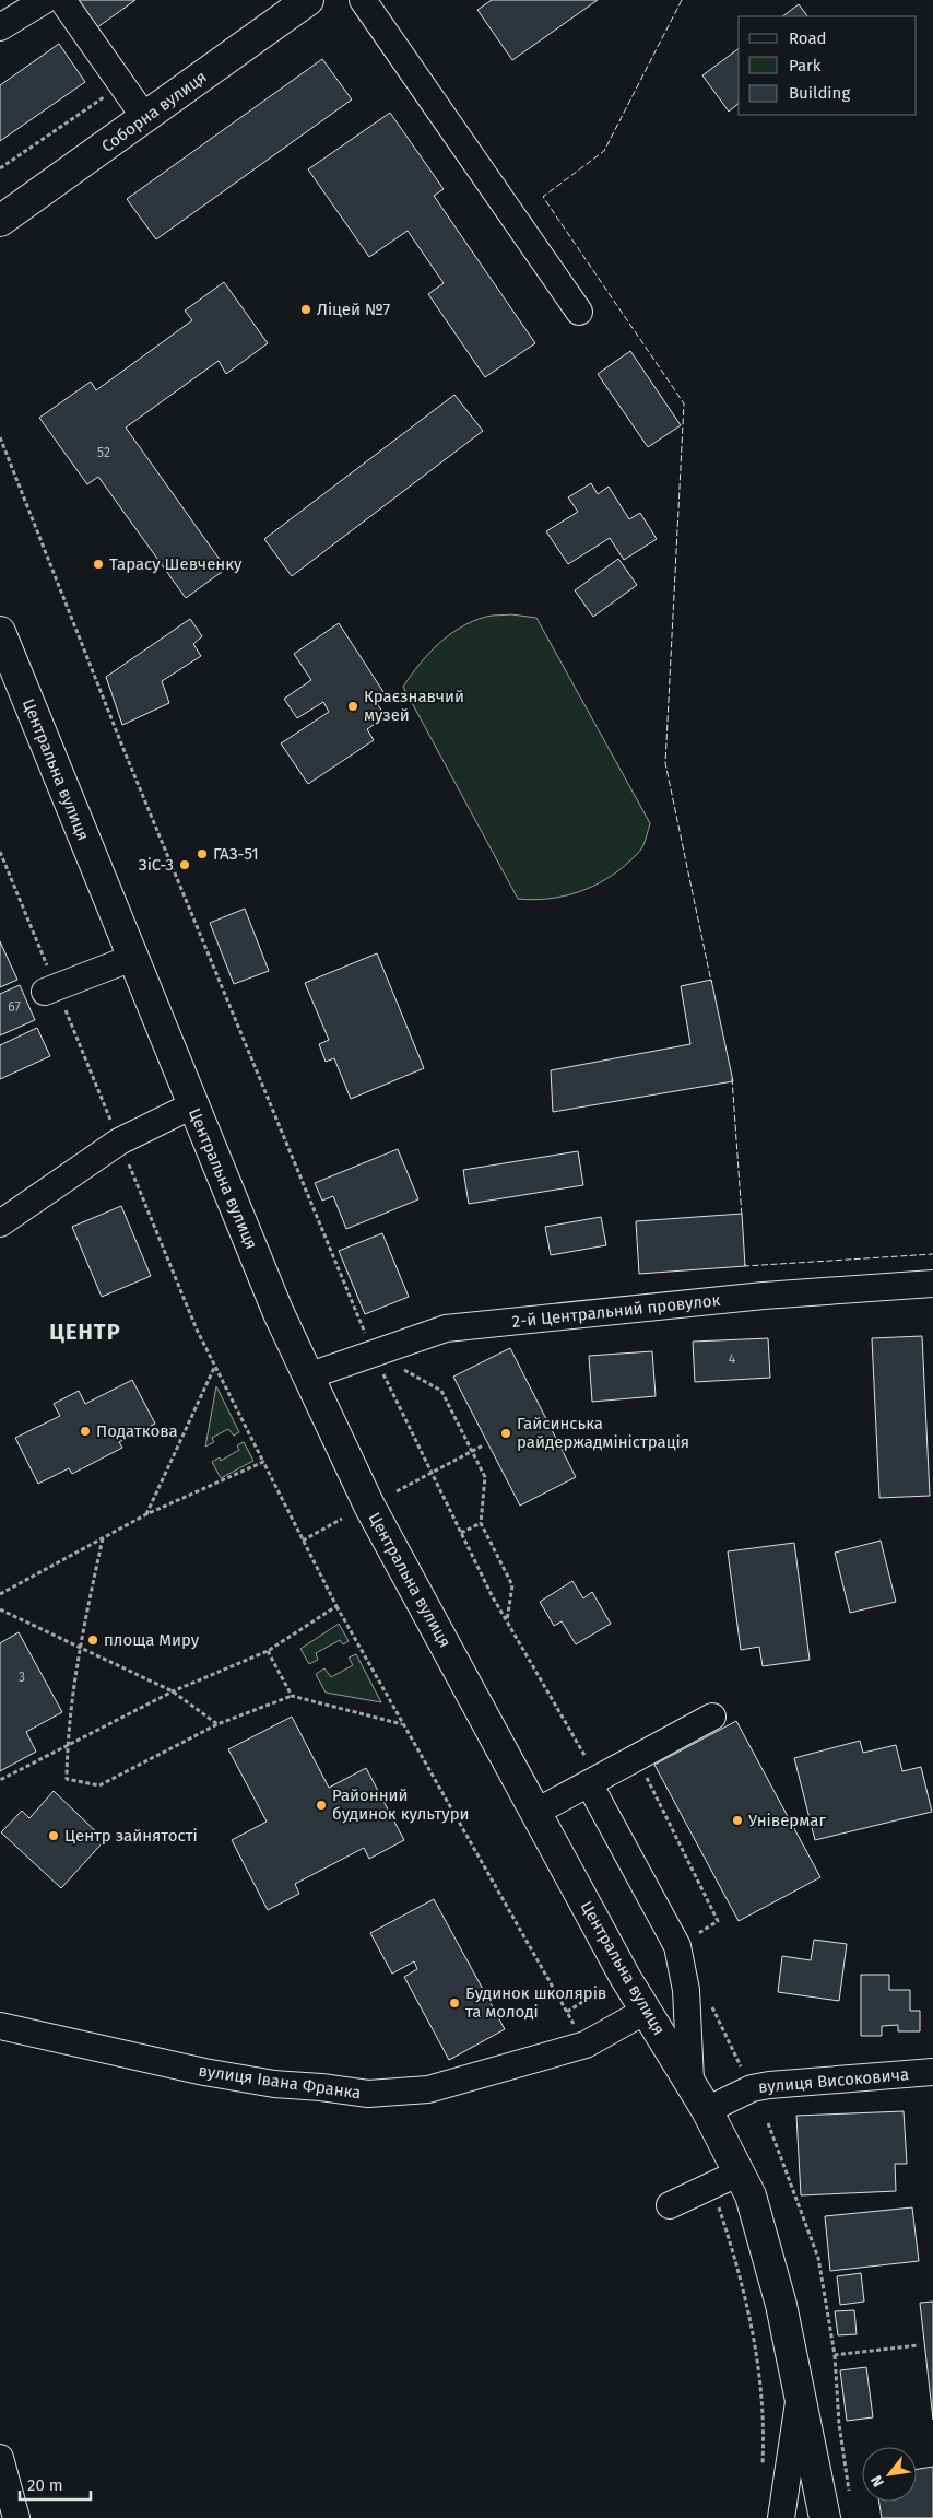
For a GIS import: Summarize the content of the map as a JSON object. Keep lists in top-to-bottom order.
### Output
{
  "streets": {
    "main road": ["Соборна вулиця", "Центральна вулиця"],
    "street": ["2-й Центральний провулок", "вулиця Високовича", "вулиця Івана Франка"]
  },
  "crossings": [
    ["Центральна вулиця", "2-й Центральний провулок"],
    ["Центральна вулиця", "вулиця Високовича"],
    ["Центральна вулиця", "вулиця Івана Франка"]
  ],
  "districts": ["ЦЕНТР"],
  "places": [
    "Ліцей №7",
    "Тарасу Шевченку",
    "Краєзнавчий музей",
    "ГАЗ-51",
    "ЗіС-3",
    "Податкова",
    "Гайсинська райдержадміністрація",
    "площа Миру",
    "Районний будинок культури",
    "Універмаг",
    "Центр зайнятості",
    "Будинок школярів та молоді"
  ],
  "house_numbers": [
    "52",
    "67",
    "4",
    "3"
  ],
  "legend": ["Road", "Park", "Building"],
  "scale_bar": "20 m",
  "north": "bottom left"
}
